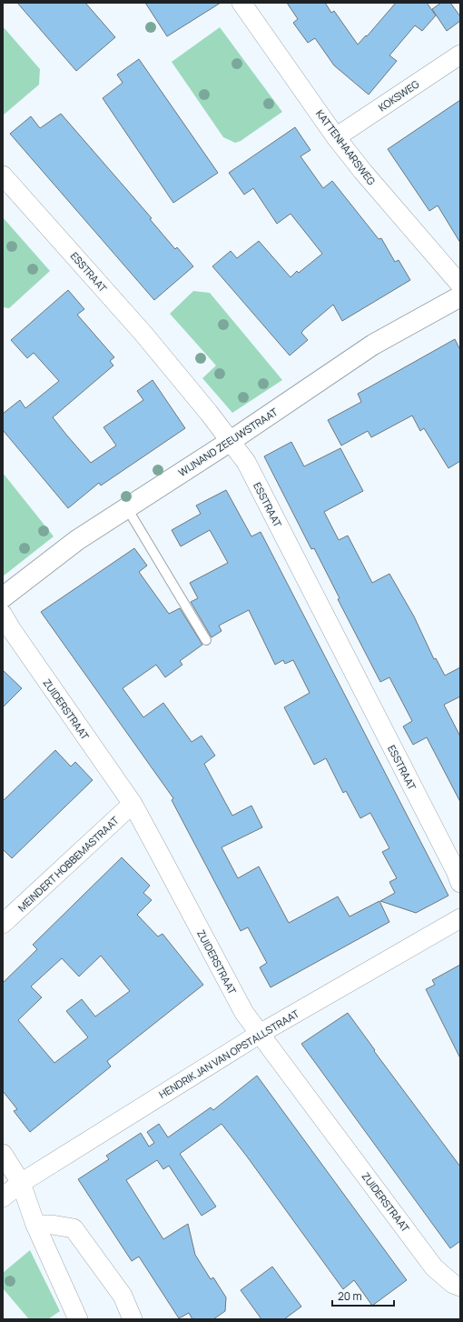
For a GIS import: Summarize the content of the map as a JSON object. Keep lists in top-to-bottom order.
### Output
{
  "streets": {
    "main road": ["WIJNAND ZEEUWSTRAAT"],
    "street": [
      "KOKSWEG",
      "KATTENHAARSWEG",
      "ESSTRAAT",
      "ZUIDERSTRAAT",
      "MEINDERT HOBBEMASTRAAT",
      "HENDRIK JAN VAN OPSTALLSTRAAT"
    ]
  },
  "crossings": [
    ["KOKSWEG", "KATTENHAARSWEG"],
    ["ESSTRAAT", "WIJNAND ZEEUWSTRAAT"],
    ["ZUIDERSTRAAT", "MEINDERT HOBBEMASTRAAT"],
    ["ZUIDERSTRAAT", "HENDRIK JAN VAN OPSTALLSTRAAT"]
  ],
  "scale_bar": "20 m"
}
